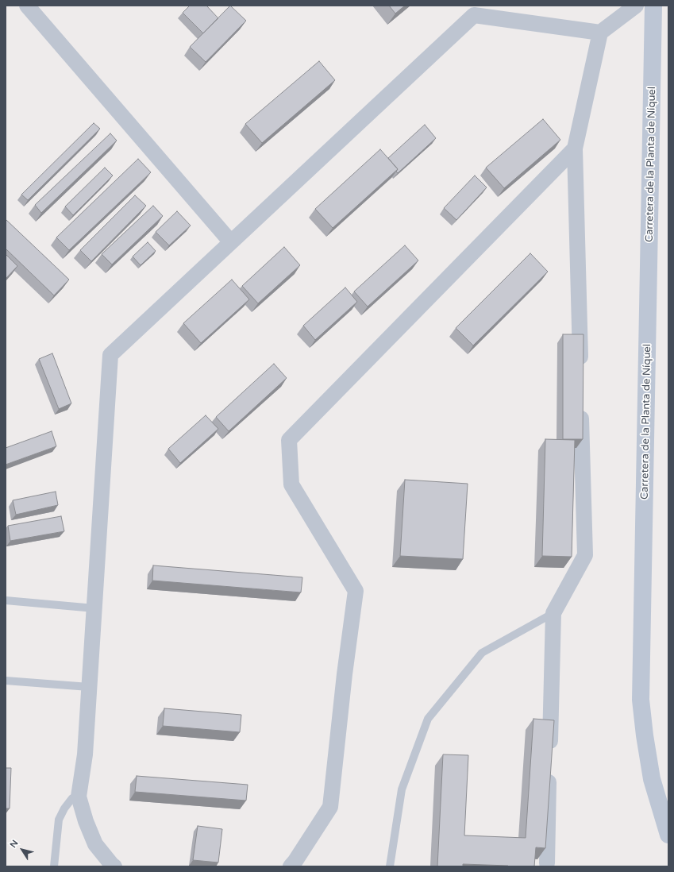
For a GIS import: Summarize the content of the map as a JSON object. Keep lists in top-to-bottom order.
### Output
{
  "streets": {
    "street": ["Carretera de la Planta de Níquel"]
  },
  "north": "top left"
}
